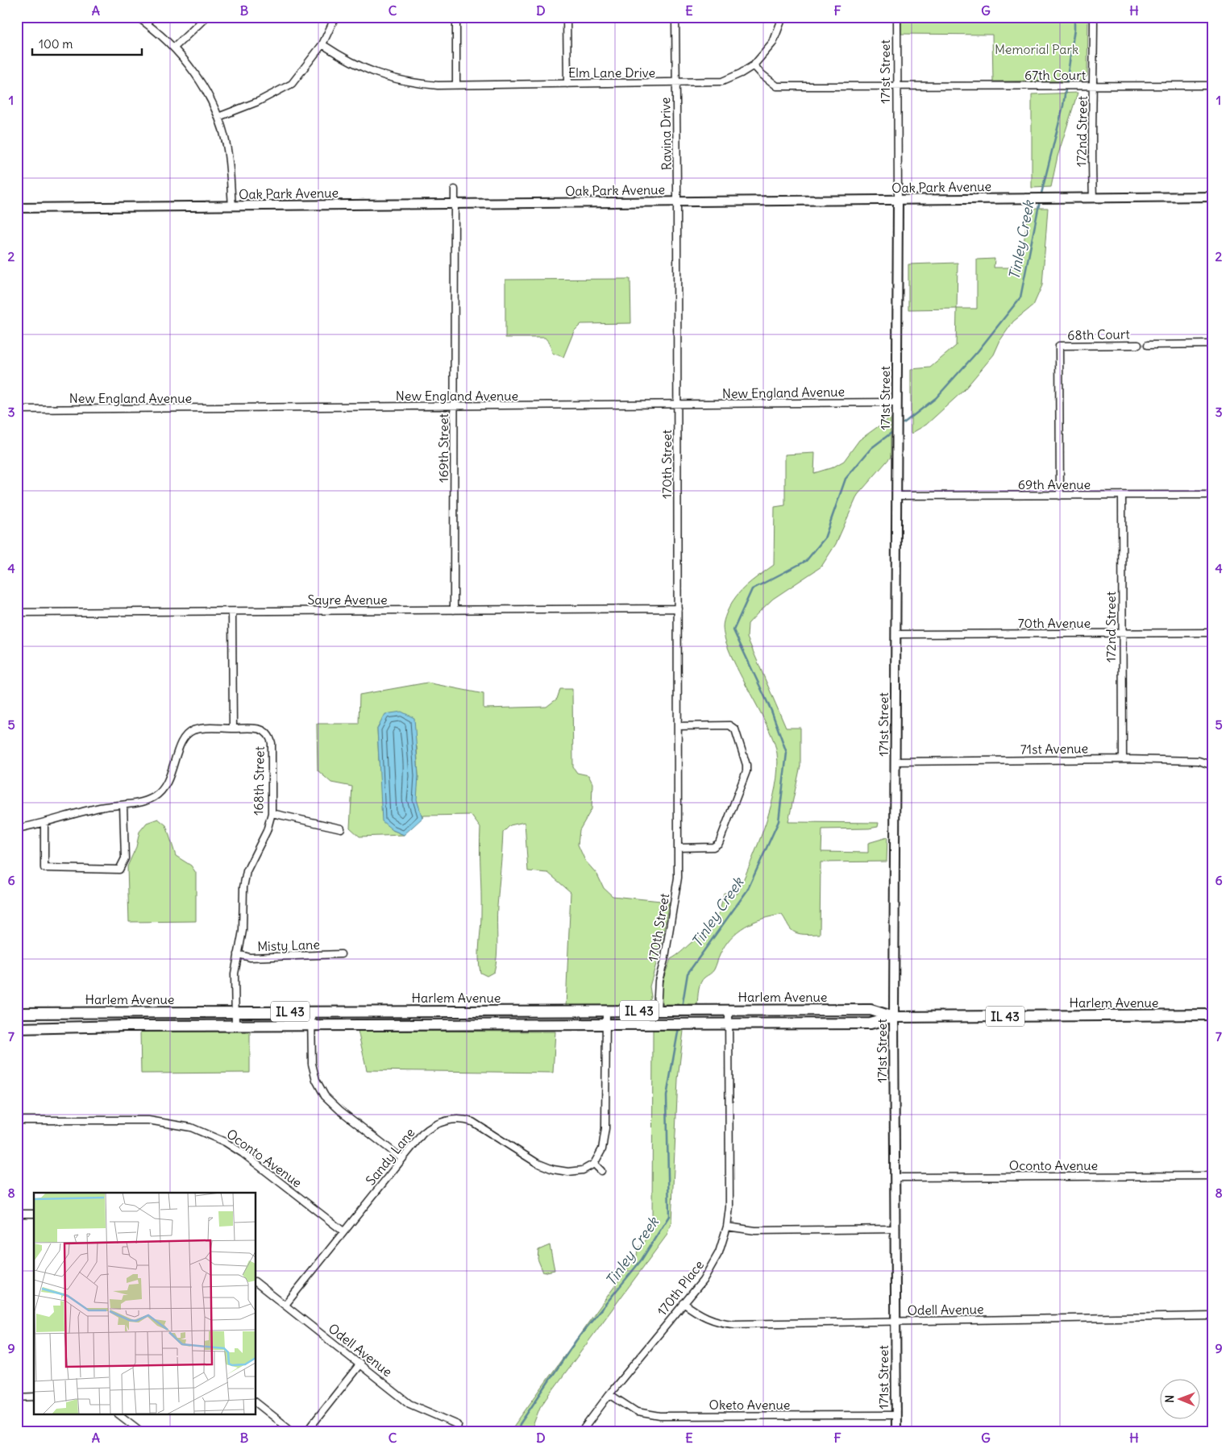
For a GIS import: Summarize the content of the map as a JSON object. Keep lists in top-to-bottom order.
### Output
{
  "streets": {
    "main road": ["Harlem Avenue", "IL 43"],
    "street": [
      "171st Street",
      "Elm Lane Drive",
      "67th Court",
      "172nd Street",
      "Ravina Drive",
      "Oak Park Avenue",
      "68th Court",
      "New England Avenue",
      "169th Street",
      "170th Street",
      "69th Avenue",
      "Sayre Avenue",
      "70th Avenue",
      "71st Avenue",
      "168th Street",
      "Misty Lane",
      "Sandy Lane",
      "Oconto Avenue",
      "170th Place",
      "Odell Avenue",
      "Oketo Avenue"
    ]
  },
  "crossings": [
    ["171st Street", "67th Court"],
    ["171st Street", "Oak Park Avenue"],
    ["171st Street", "New England Avenue"],
    ["171st Street", "69th Avenue"],
    ["171st Street", "70th Avenue"],
    ["171st Street", "71st Avenue"],
    ["171st Street", "Harlem Avenue"],
    ["171st Street", "Oconto Avenue"],
    ["171st Street", "Odell Avenue"],
    ["171st Street", "Oketo Avenue"],
    ["Elm Lane Drive", "Ravina Drive"],
    ["67th Court", "172nd Street"],
    ["172nd Street", "Oak Park Avenue"],
    ["172nd Street", "69th Avenue"],
    ["172nd Street", "70th Avenue"],
    ["172nd Street", "71st Avenue"],
    ["Ravina Drive", "Oak Park Avenue"],
    ["Ravina Drive", "170th Street"],
    ["Oak Park Avenue", "169th Street"],
    ["Oak Park Avenue", "170th Street"],
    ["68th Court", "69th Avenue"],
    ["New England Avenue", "169th Street"],
    ["New England Avenue", "170th Street"],
    ["169th Street", "Sayre Avenue"],
    ["170th Street", "Sayre Avenue"],
    ["170th Street", "Harlem Avenue"],
    ["168th Street", "Misty Lane"],
    ["168th Street", "Harlem Avenue"],
    ["Harlem Avenue", "170th Place"],
    ["Sandy Lane", "Oconto Avenue"],
    ["Sandy Lane", "Odell Avenue"],
    ["170th Place", "Odell Avenue"],
    ["170th Place", "Oketo Avenue"]
  ],
  "water": ["Tinley Creek"],
  "parks": ["Memorial Park"],
  "scale_bar": "100 m",
  "north": "left",
  "grid": {
    "columns": [
      "A",
      "B",
      "C",
      "D",
      "E",
      "F",
      "G",
      "H"
    ],
    "rows": [
      "1",
      "2",
      "3",
      "4",
      "5",
      "6",
      "7",
      "8",
      "9"
    ]
  }
}
